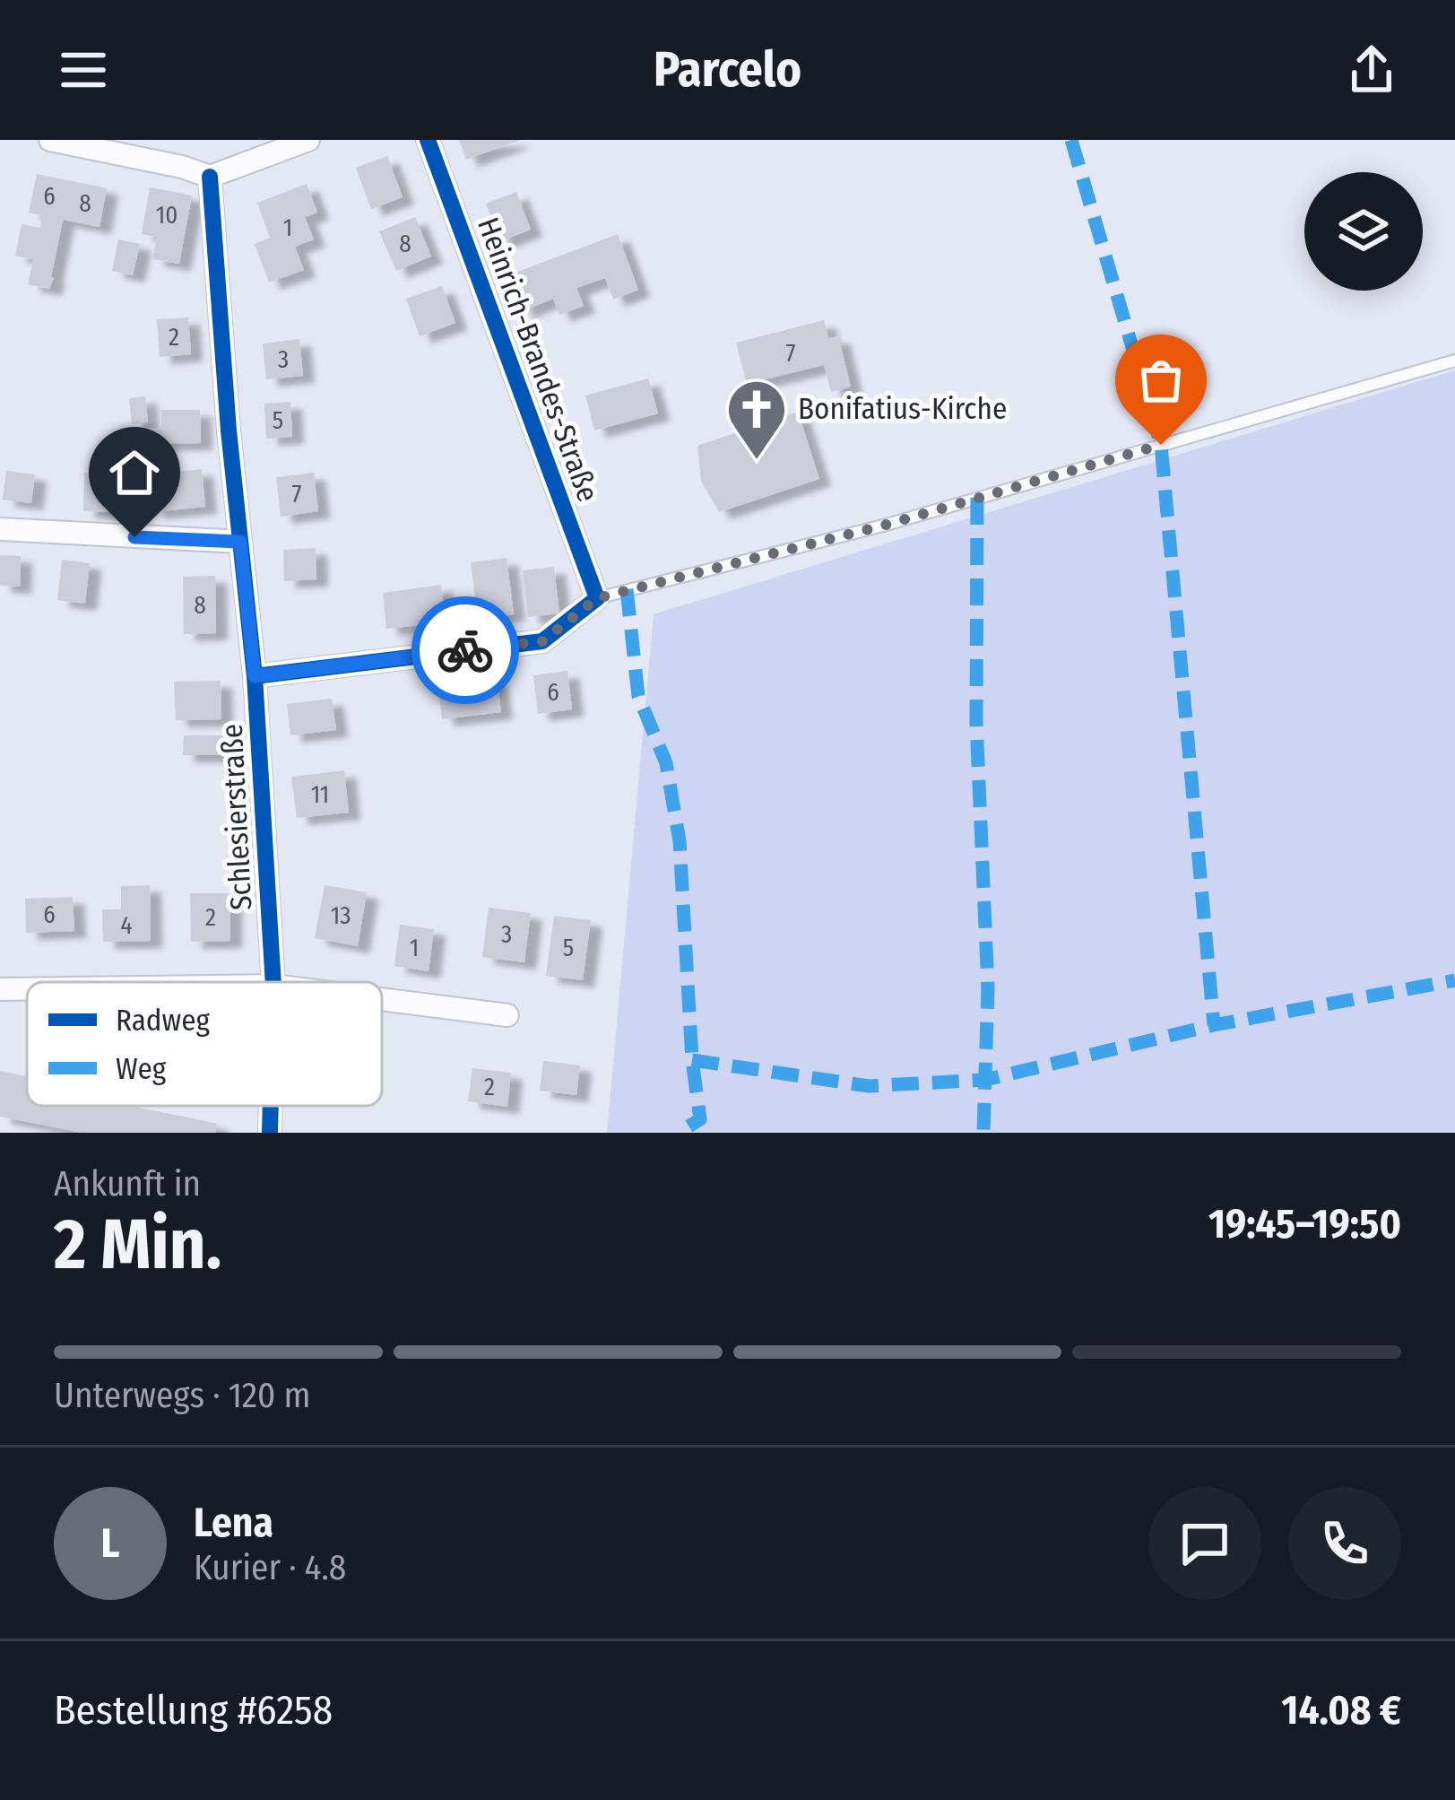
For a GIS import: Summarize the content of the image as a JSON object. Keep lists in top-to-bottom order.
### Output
{
  "streets": {
    "street": ["Heinrich-Brandes-Straße", "Schlesierstraße"]
  },
  "places": {
    "church": ["Bonifatius-Kirche"]
  },
  "house_numbers": [
    "6",
    "8",
    "10",
    "1",
    "8",
    "2",
    "7",
    "3",
    "5",
    "7",
    "8",
    "6",
    "11",
    "6",
    "13",
    "2",
    "4",
    "3",
    "1",
    "5",
    "2"
  ],
  "legend": ["Radweg", "Weg"],
  "page": {
    "header": "Parcelo",
    "heading": ["2 Min.", "Ankunft in", "19:45–19:50"],
    "panel": [
      "Lena",
      "Kurier · 4.8",
      "Bestellung #6258",
      "14.08 €"
    ],
    "bar": "Unterwegs · 120 m",
    "round": "L"
  }
}
